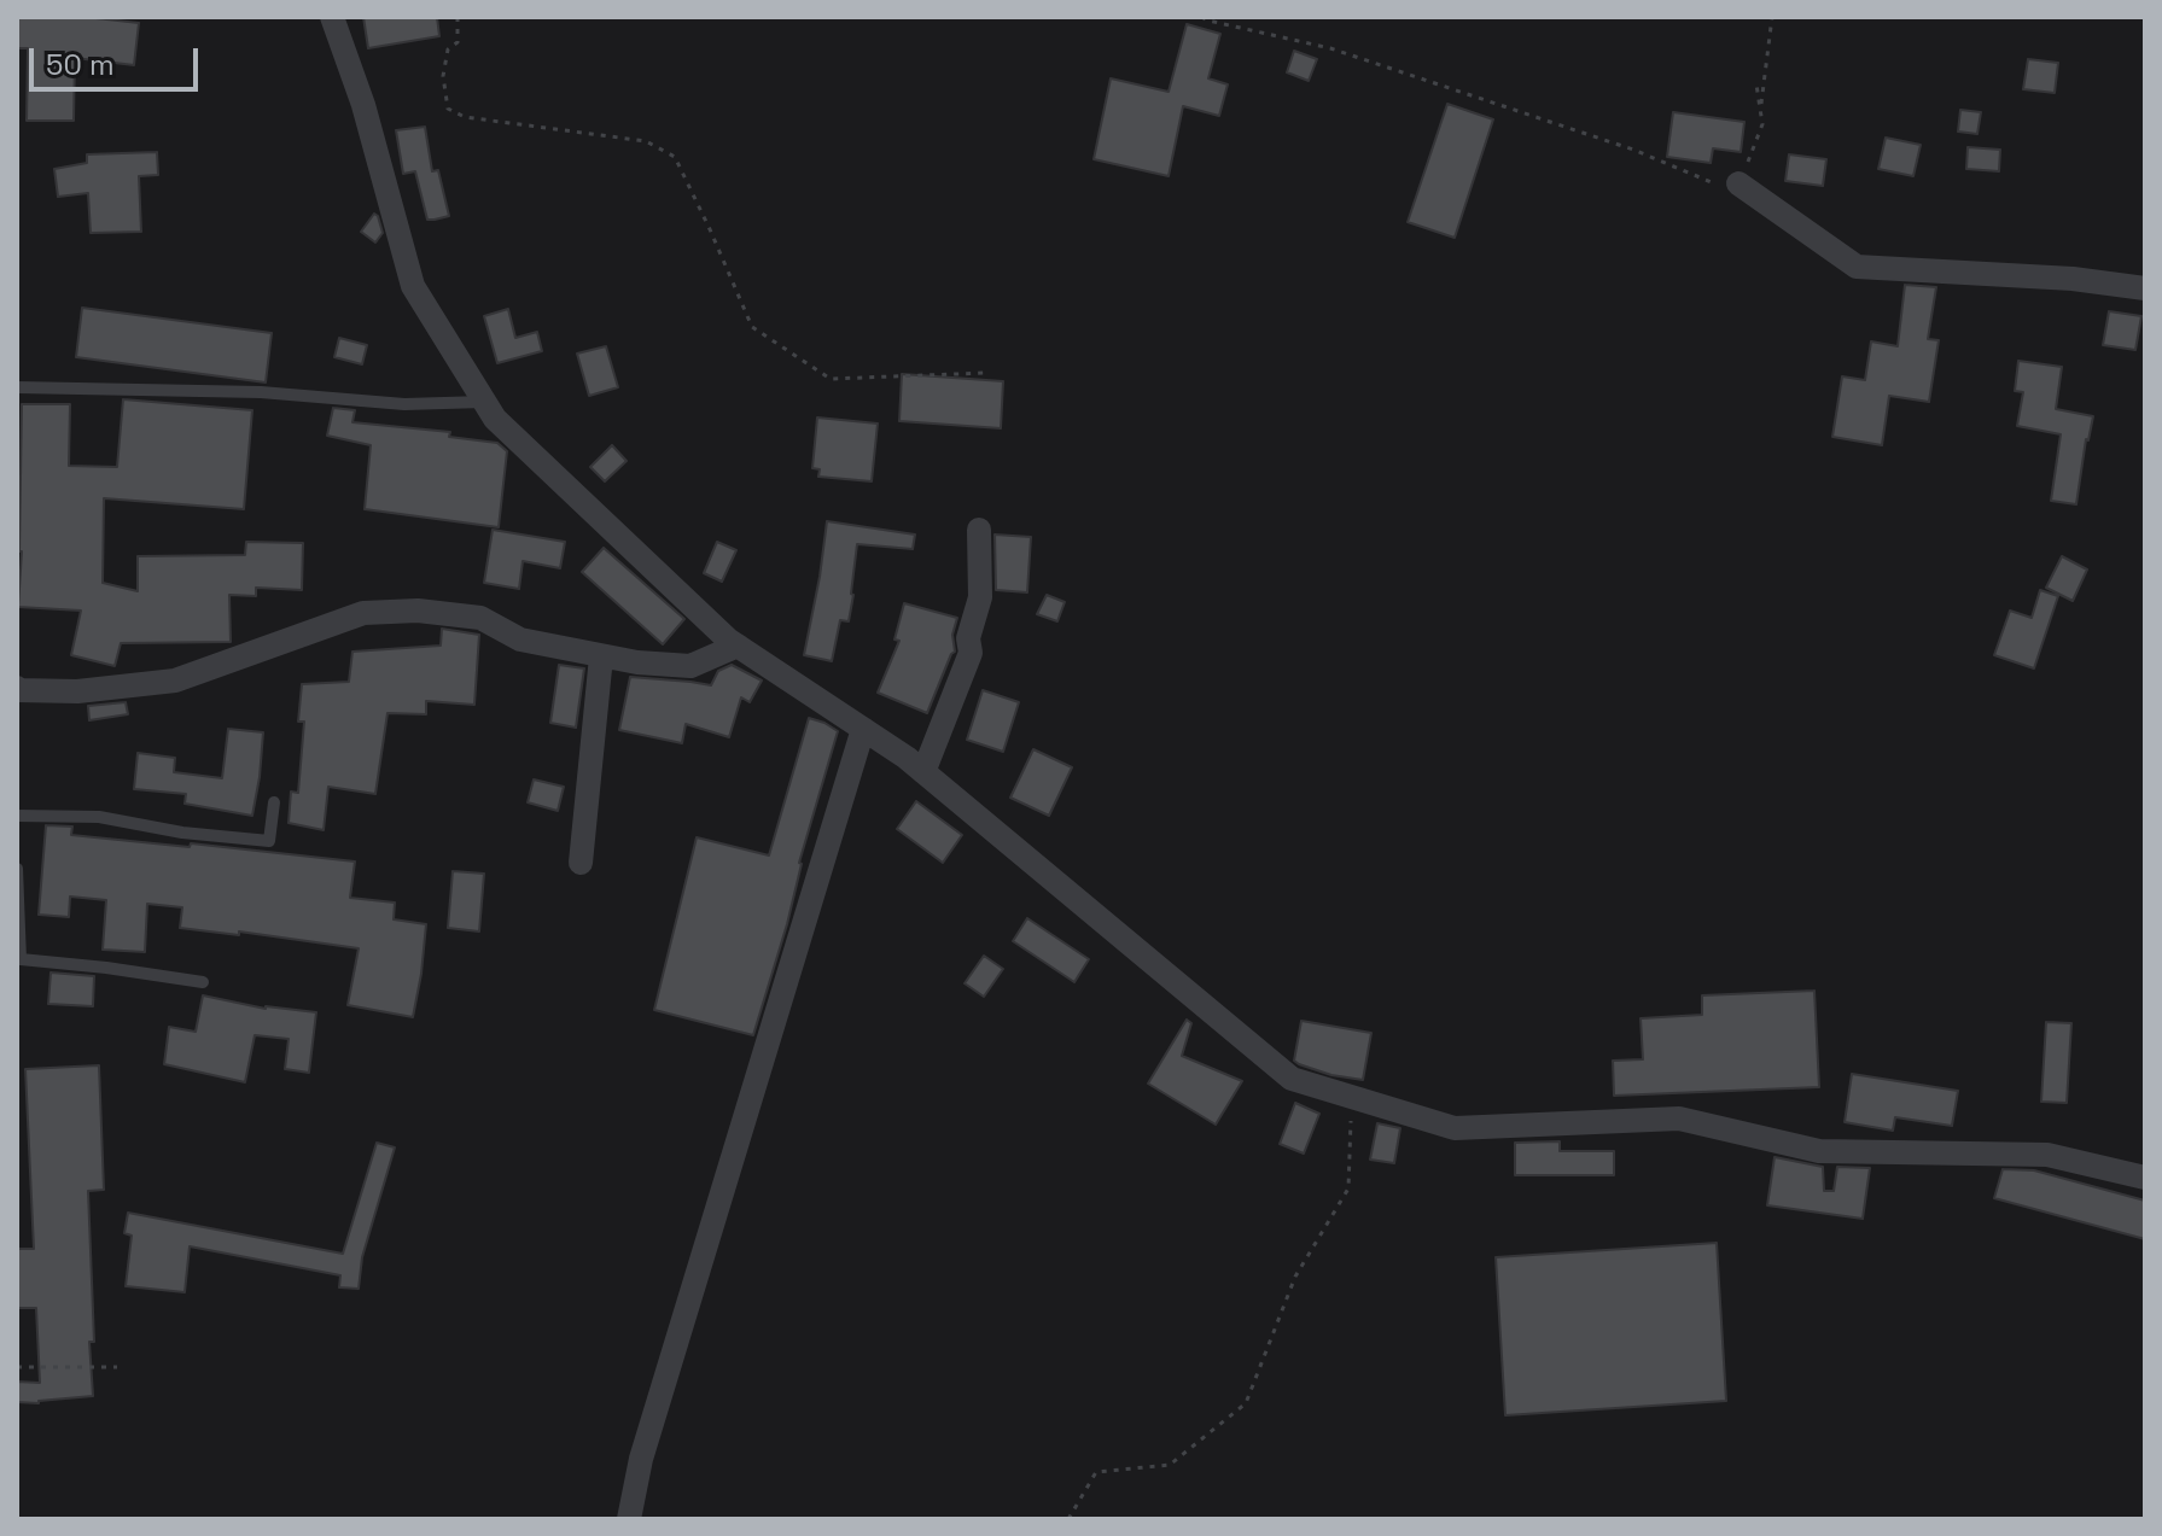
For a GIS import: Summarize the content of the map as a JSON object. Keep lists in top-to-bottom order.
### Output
{
  "scale_bar": "50 m"
}
